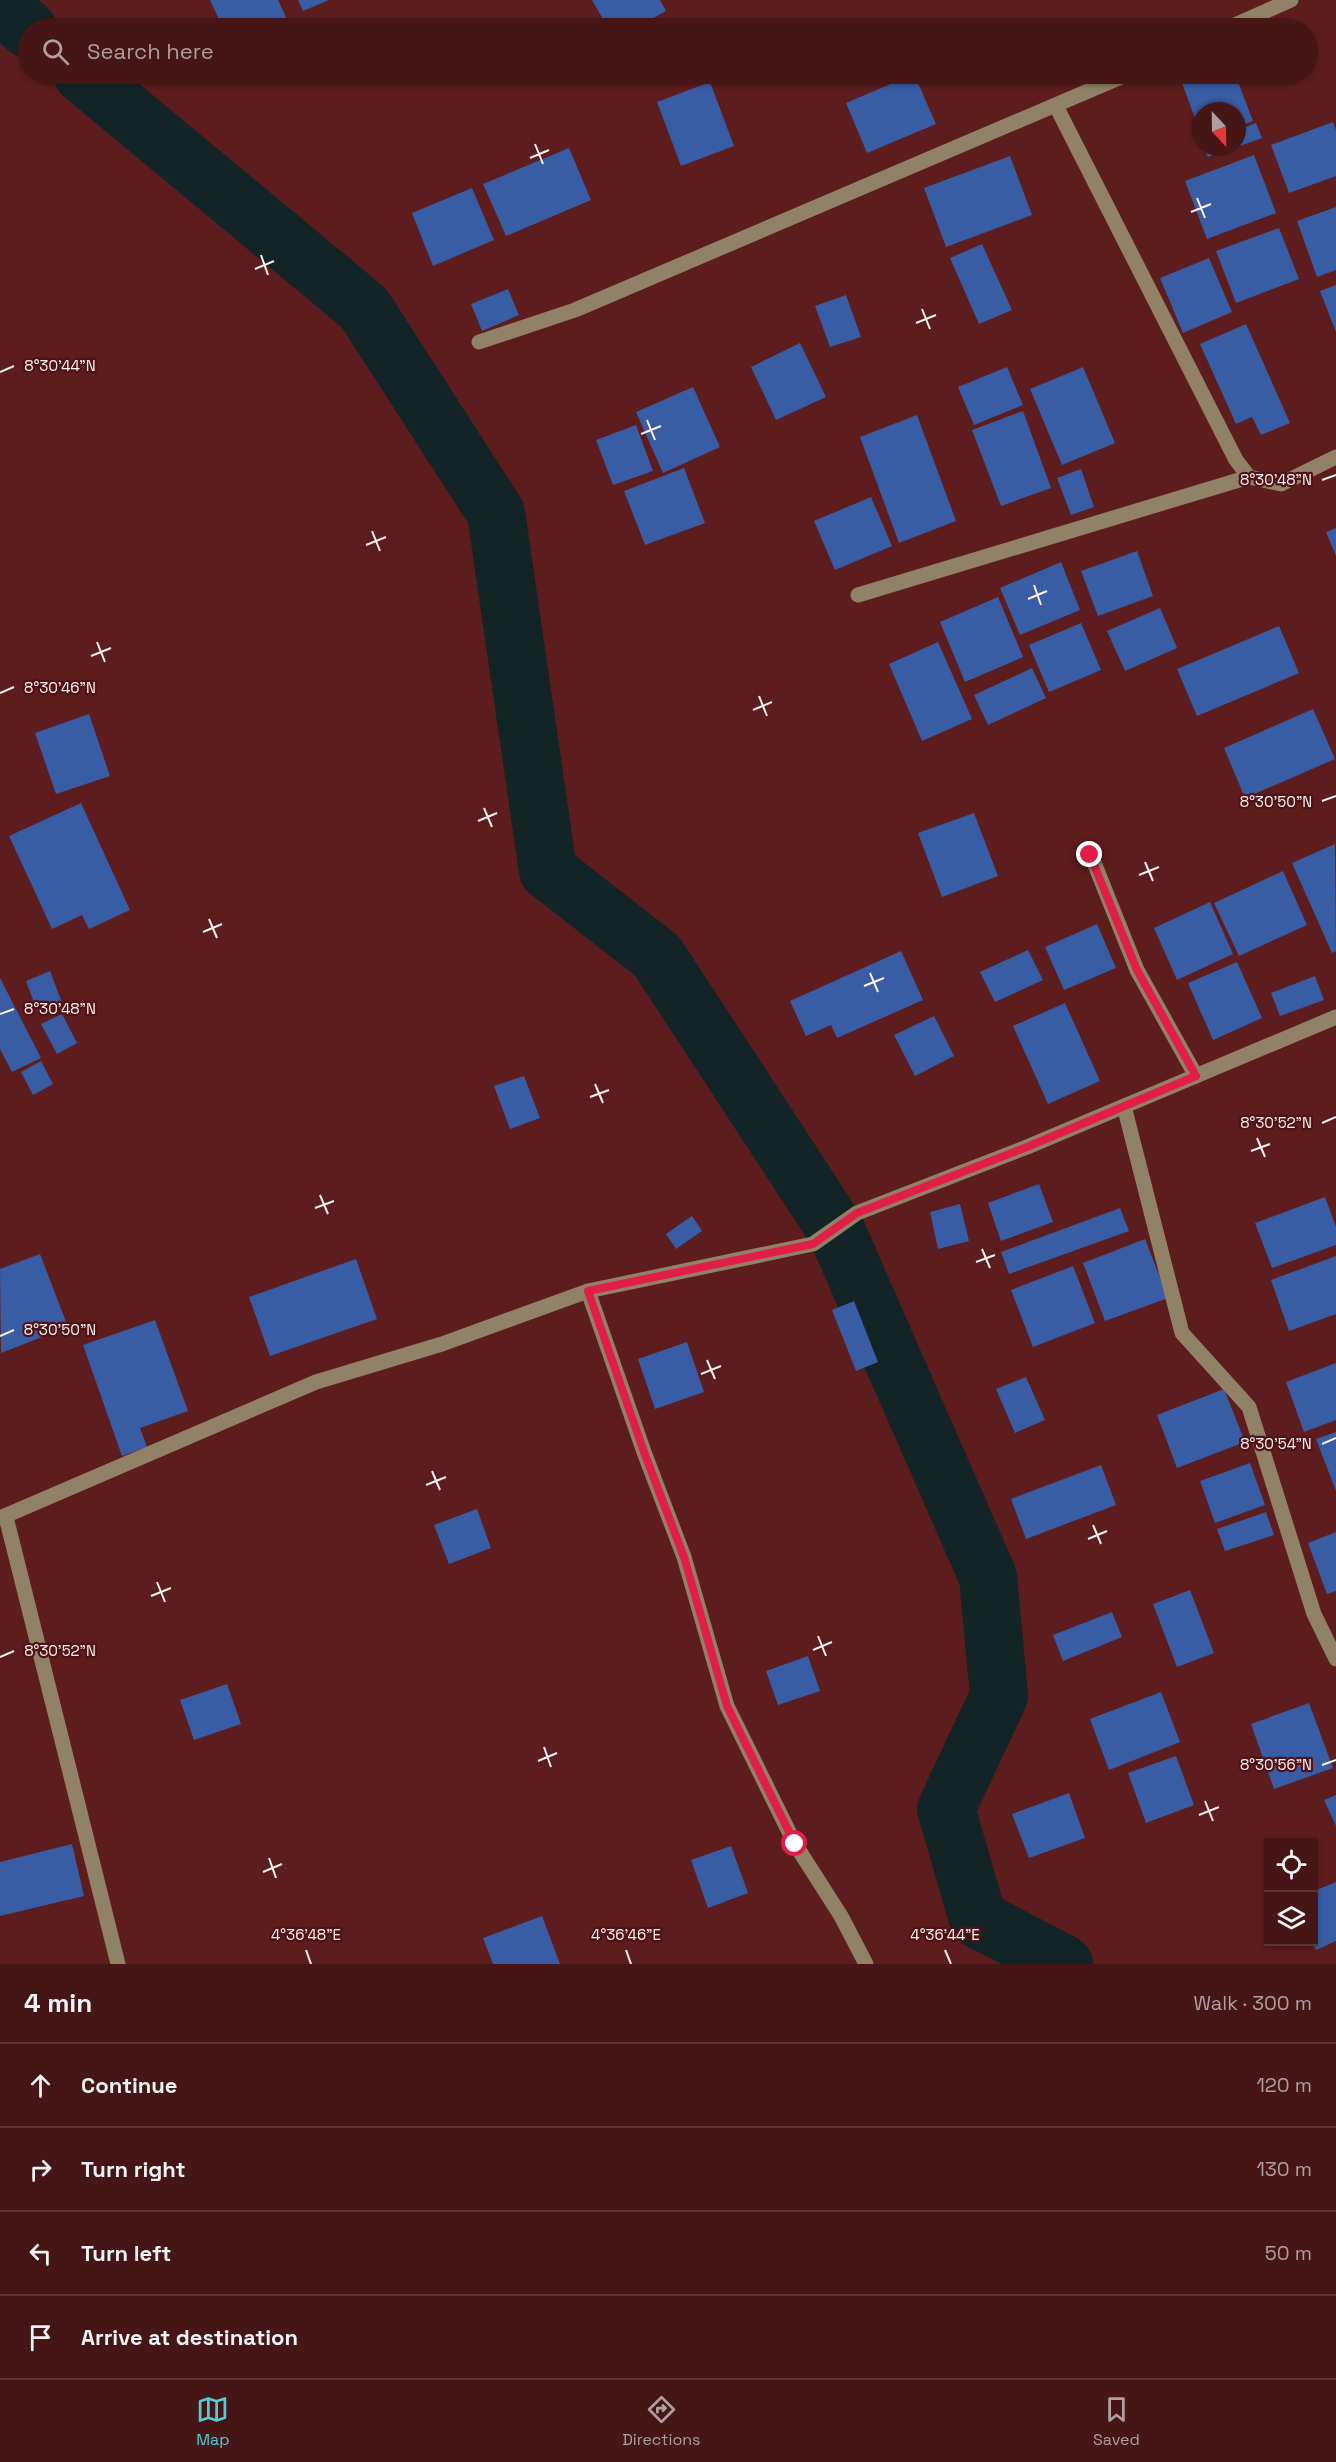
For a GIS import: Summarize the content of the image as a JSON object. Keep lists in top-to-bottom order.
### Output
{
  "north": "bottom",
  "page": {
    "search": "Search here",
    "heading": ["4 min", "Walk · 300 m"],
    "list": [
      ["Continue", "120 m"],
      ["Turn right", "130 m"],
      ["Turn left", "50 m"],
      "Arrive at destination"
    ],
    "nav": ["Map", "Directions", "Saved"]
  },
  "coordinates": [
    "8°30'44\"N",
    "8°30'48\"N",
    "8°30'46\"N",
    "8°30'50\"N",
    "8°30'52\"N",
    "8°30'54\"N",
    "8°30'56\"N",
    "4°36'48\"E",
    "4°36'46\"E",
    "4°36'44\"E"
  ]
}
